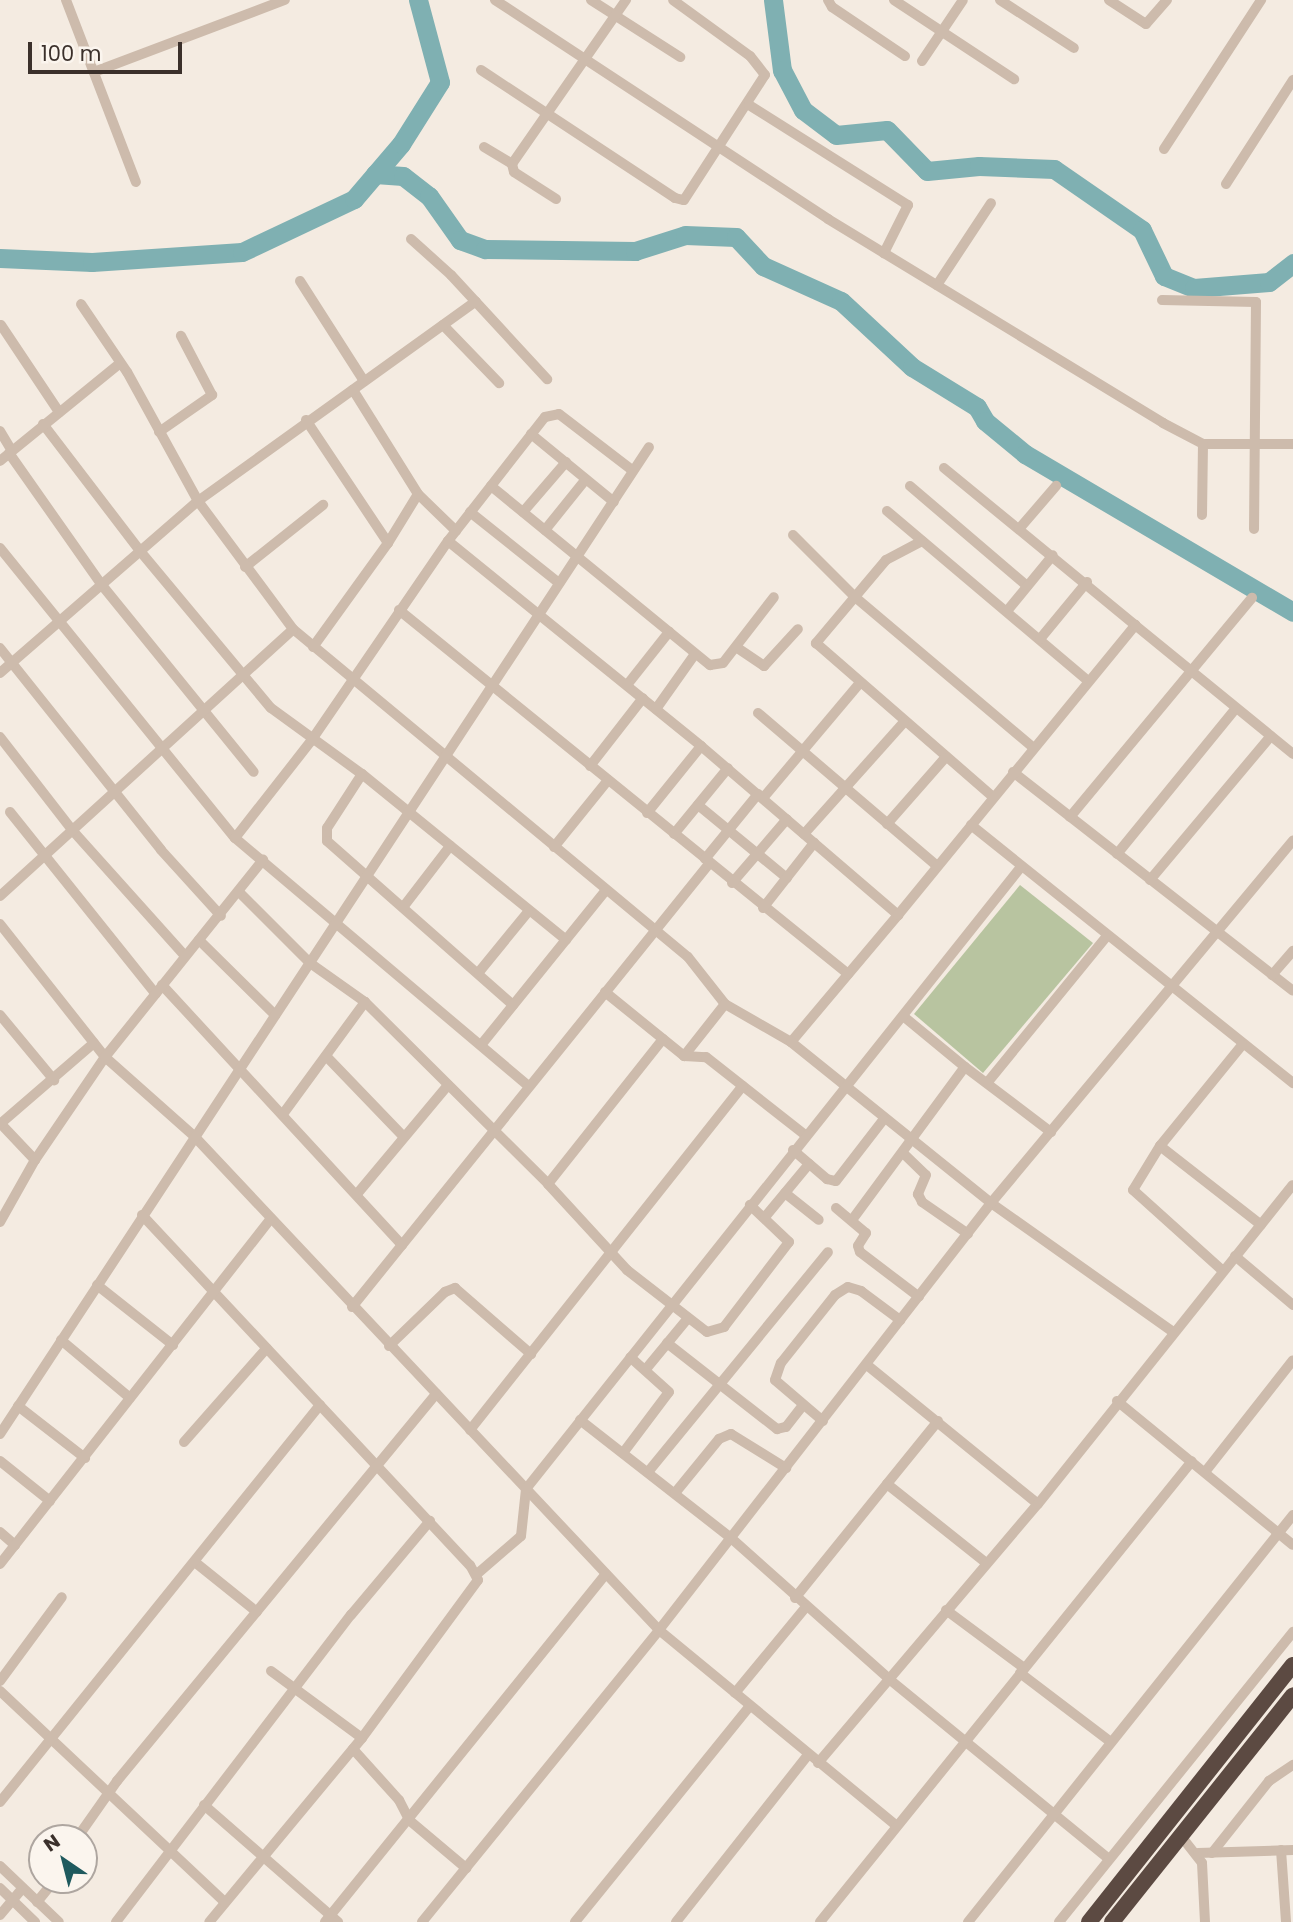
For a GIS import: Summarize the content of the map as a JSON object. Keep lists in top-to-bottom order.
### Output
{
  "scale_bar": "100 m",
  "north": "top left"
}
